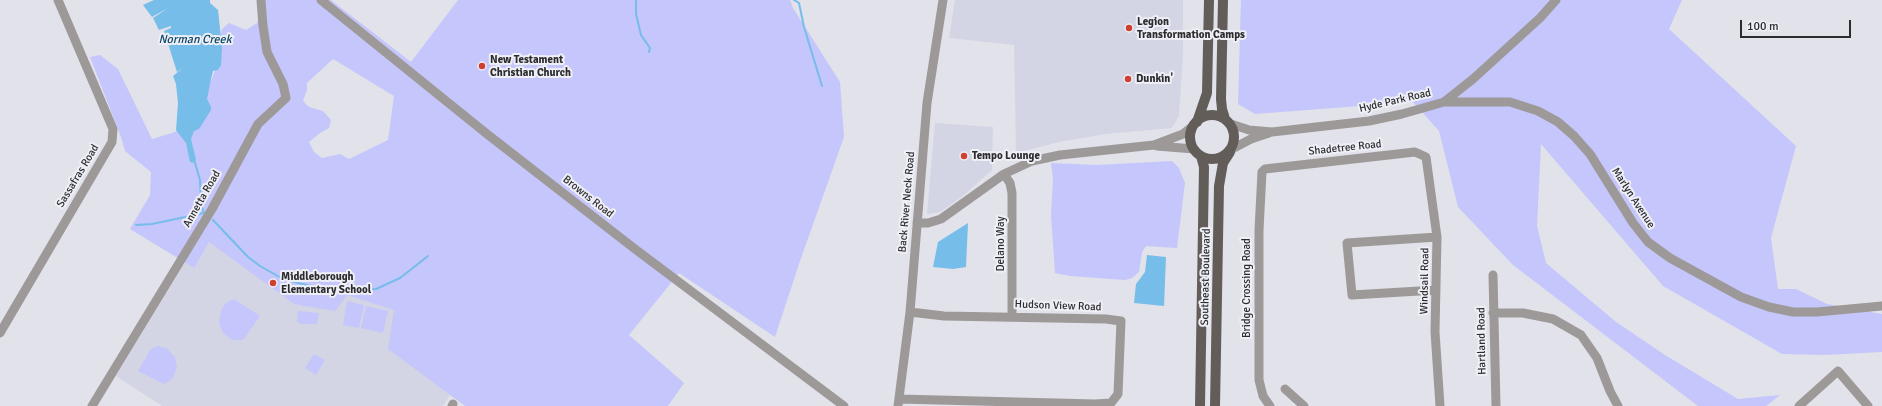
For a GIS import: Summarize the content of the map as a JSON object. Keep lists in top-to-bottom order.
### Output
{
  "streets": {
    "main road": ["Southeast Boulevard"],
    "street": [
      "Hyde Park Road",
      "Shadetree Road",
      "Sassafras Road",
      "Browns Road",
      "Marlyn Avenue",
      "Annetta Road",
      "Back River Neck Road",
      "Delano Way",
      "Windsail Road",
      "Bridge Crossing Road",
      "Hudson View Road",
      "Hartland Road"
    ]
  },
  "crossings": [
    ["Hyde Park Road", "Marlyn Avenue"],
    ["Hyde Park Road", "Southeast Boulevard"],
    ["Shadetree Road", "Windsail Road"],
    ["Shadetree Road", "Bridge Crossing Road"],
    ["Back River Neck Road", "Hudson View Road"],
    ["Delano Way", "Hudson View Road"]
  ],
  "water": ["Norman Creek"],
  "places": [
    "Legion Transformation Camps",
    "New Testament Christian Church",
    "Dunkin'",
    "Tempo Lounge",
    "Middleborough Elementary School"
  ],
  "scale_bar": "100 m"
}
